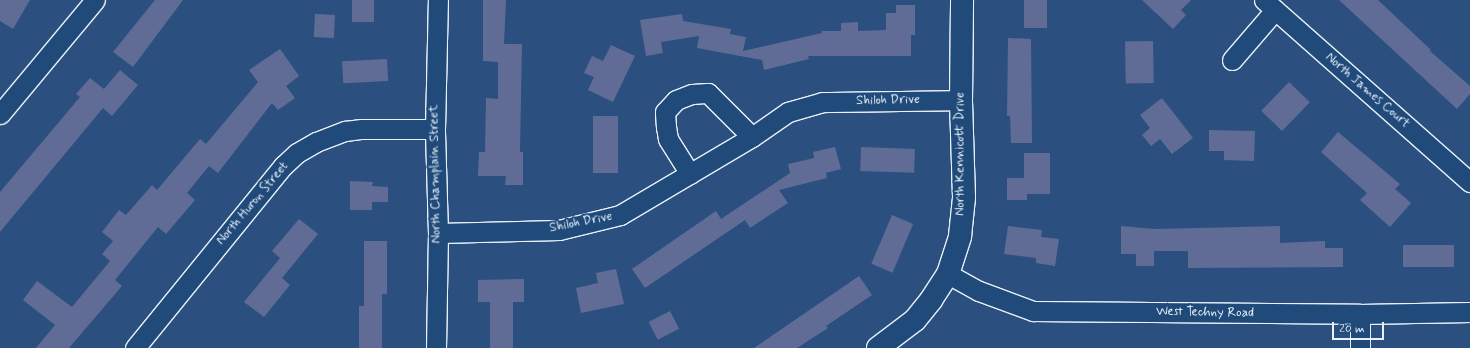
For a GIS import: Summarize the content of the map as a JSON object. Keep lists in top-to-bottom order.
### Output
{
  "streets": {
    "street": [
      "North James Court",
      "Shiloh Drive",
      "North Kennicott Drive",
      "North Champlain Street",
      "North Huron Street",
      "West Techny Road"
    ]
  },
  "crossings": [
    ["Shiloh Drive", "North Kennicott Drive"],
    ["Shiloh Drive", "North Champlain Street"],
    ["North Kennicott Drive", "West Techny Road"],
    ["North Champlain Street", "North Huron Street"]
  ],
  "scale_bar": "20 m"
}
